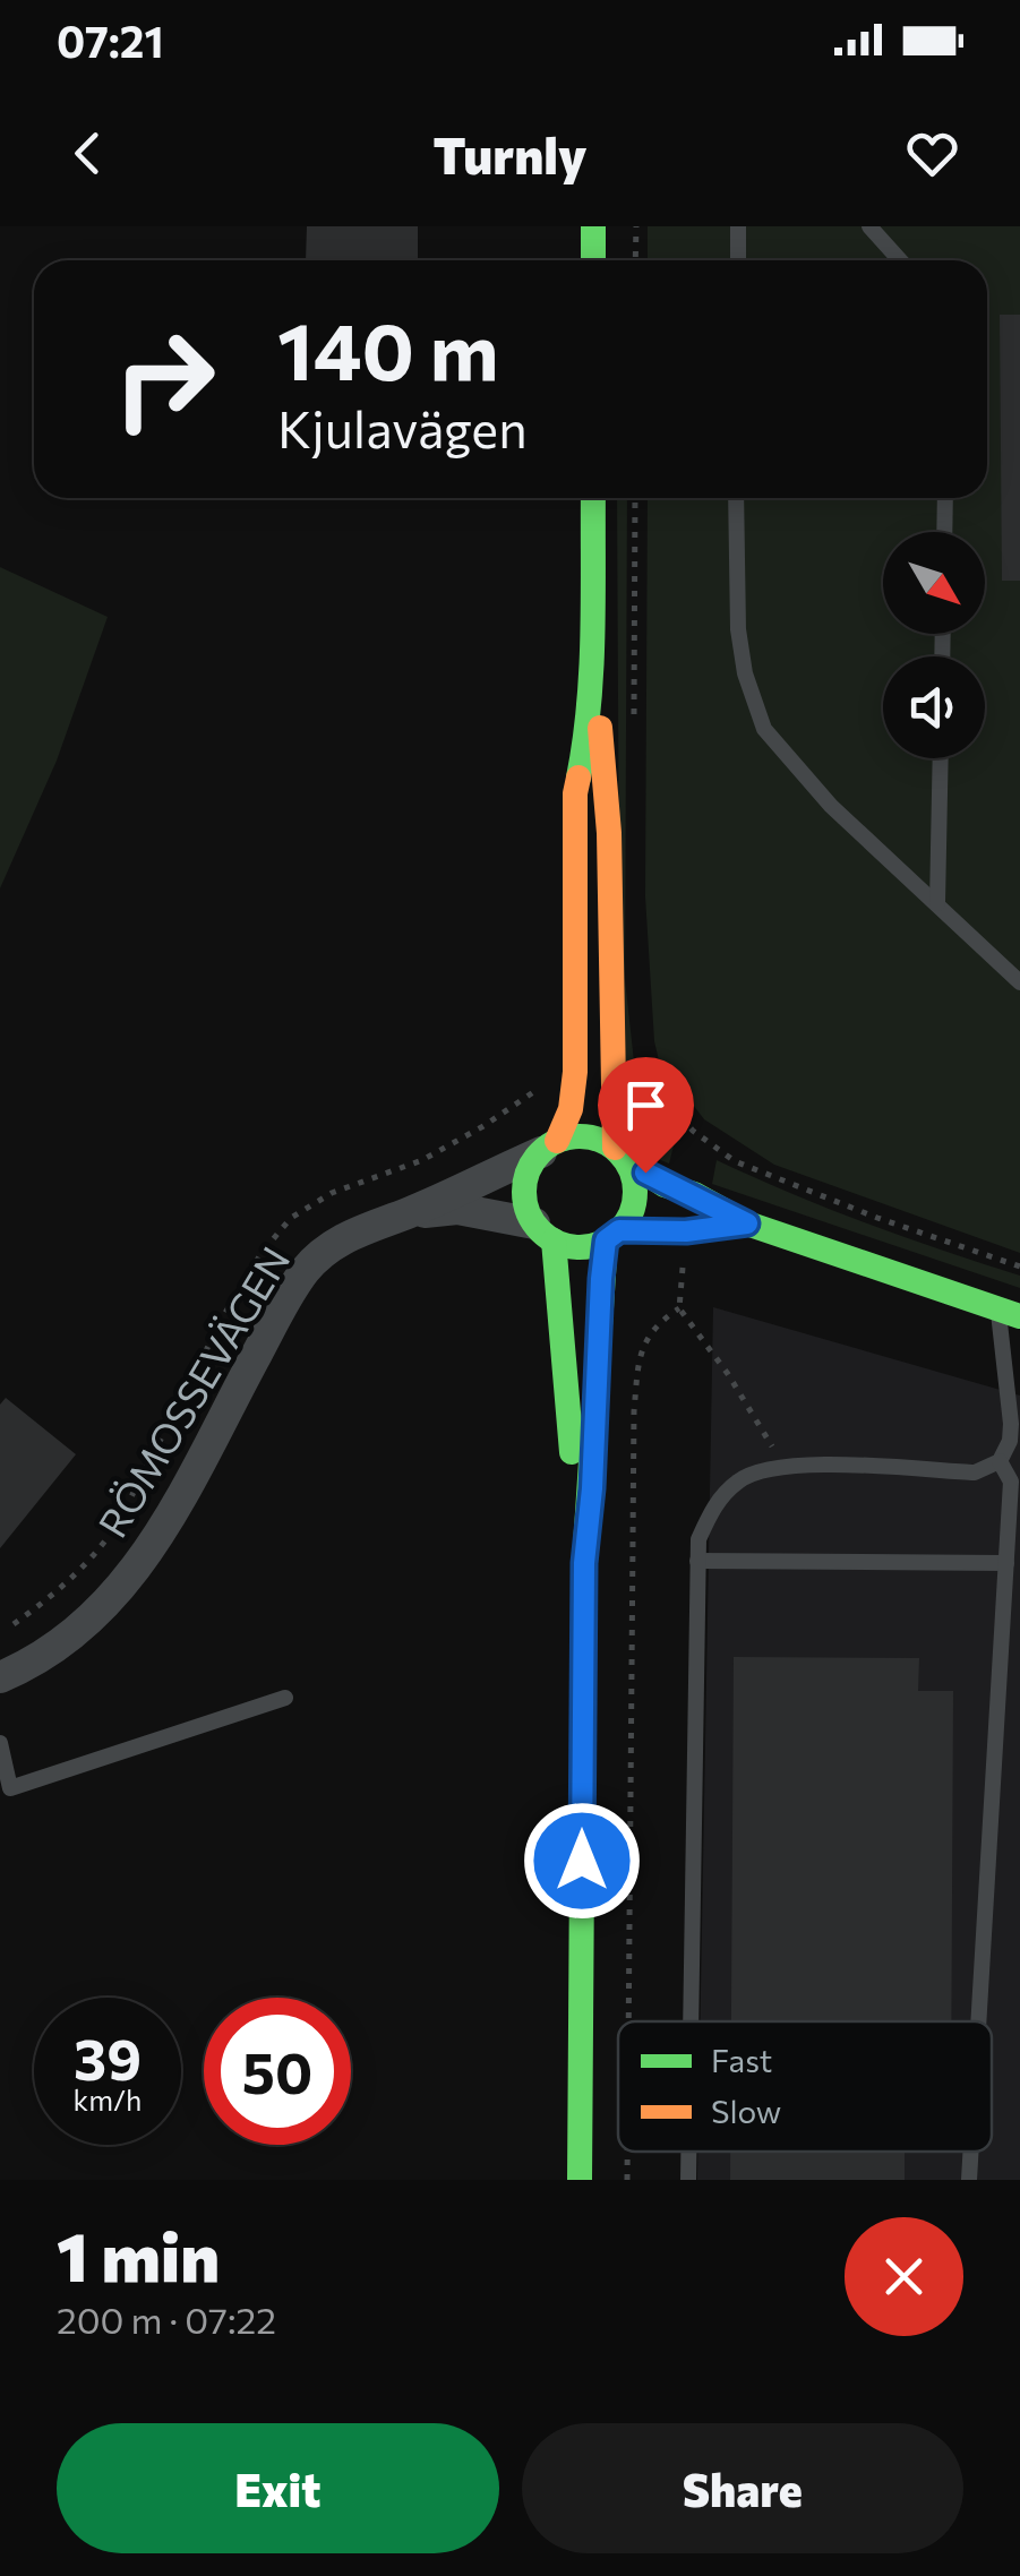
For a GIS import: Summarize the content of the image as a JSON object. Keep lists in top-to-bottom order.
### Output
{
  "streets": {
    "street": ["RÖMOSSEVÄGEN"]
  },
  "legend": ["Fast", "Slow"],
  "north": "bottom right",
  "page": {
    "status": "07:21",
    "header": "Turnly",
    "turn": ["140 m", "Kjulavägen"],
    "speed": "39 km/h",
    "limit": "50",
    "heading": ["1 min", "200 m · 07:22"],
    "buttons": ["Exit", "Share"]
  }
}
